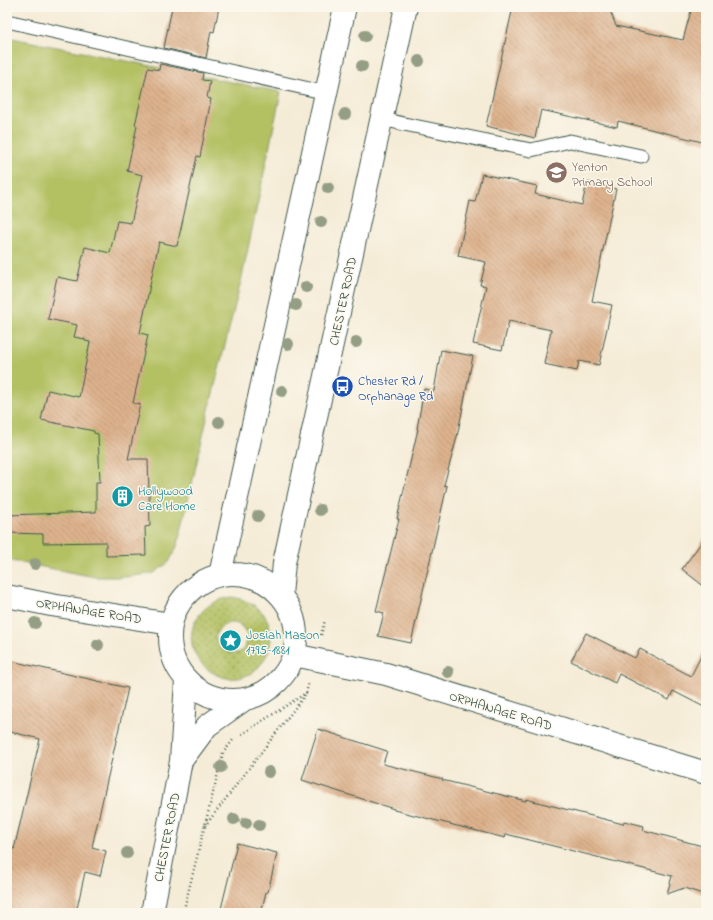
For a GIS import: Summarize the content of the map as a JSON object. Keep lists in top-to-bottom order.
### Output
{
  "streets": {
    "main road": ["CHESTER ROAD", "ORPHANAGE ROAD"]
  },
  "crossings": [
    ["CHESTER ROAD", "ORPHANAGE ROAD"]
  ],
  "places": {
    "school or university": ["Yenton Primary School"],
    "bus stop": ["Chester Rd / Orphanage Rd"],
    "building": ["Hollywood Care Home"],
    "place": ["Josiah Mason 1795-1881"]
  }
}
